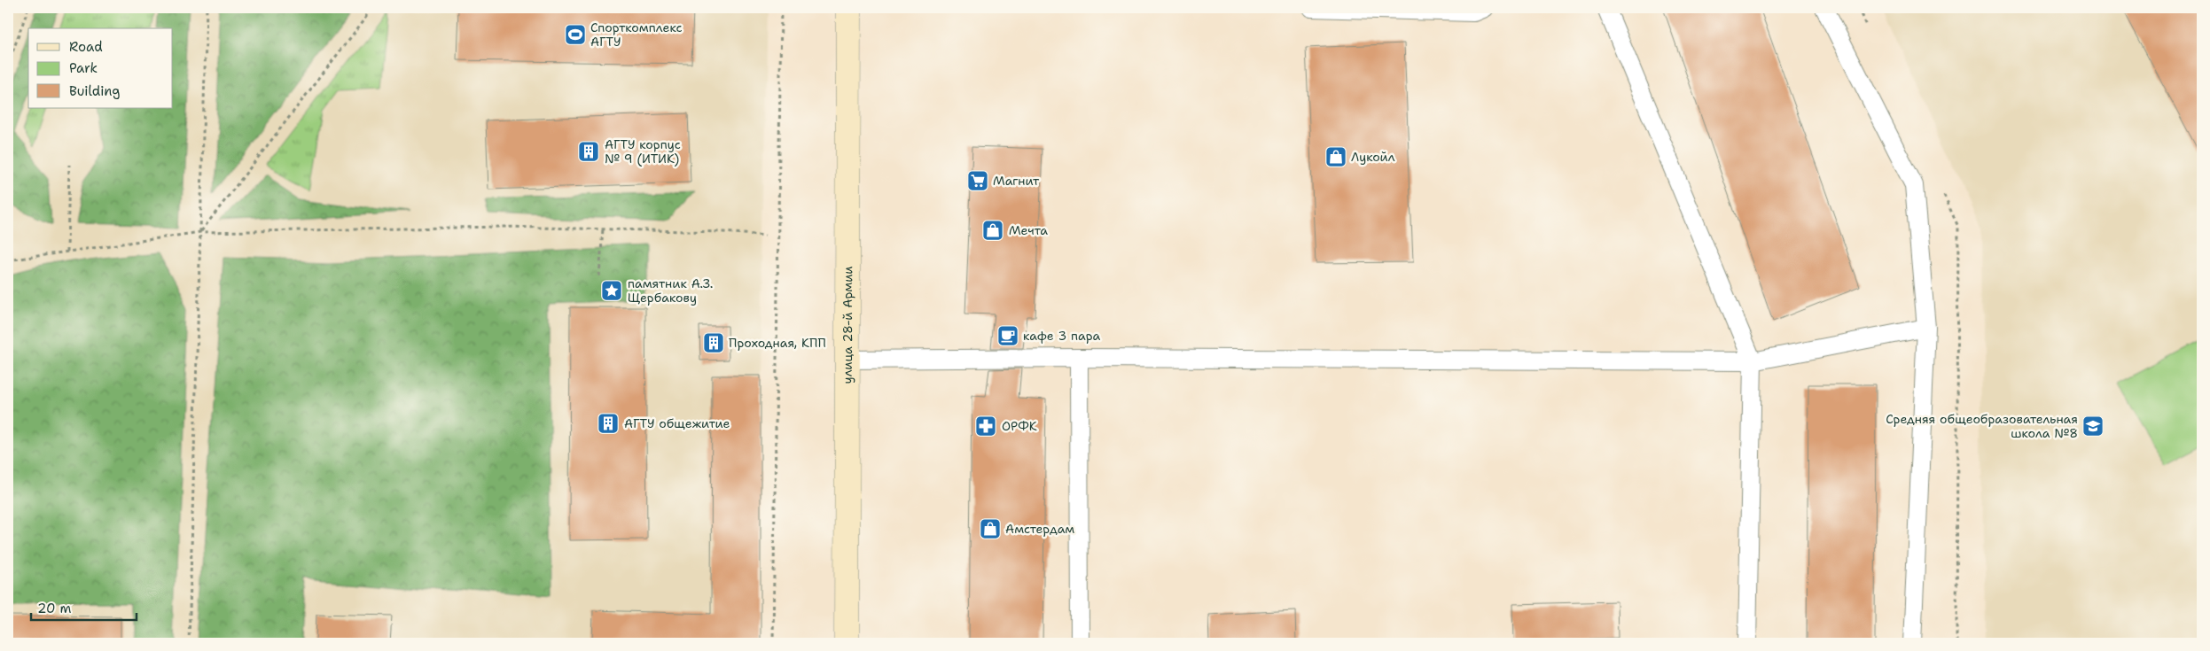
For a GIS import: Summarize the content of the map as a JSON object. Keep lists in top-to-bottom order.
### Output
{
  "streets": {
    "main road": ["улица 28-й Армии"]
  },
  "places": {
    "sports": ["Спорткомплекс АГТУ"],
    "building": ["АГТУ корпус № 9 (ИТИК)", "Проходная, КПП", "АГТУ общежитие"],
    "shop": ["Лукойл", "Мечта", "Амстердам"],
    "supermarket": ["Магнит"],
    "place": ["памятник А.З. Щербакову"],
    "cafe": ["кафе 3 пара"],
    "pharmacy": ["ОРФК"],
    "school or university": ["Средняя общеобразовательная школа №8"]
  },
  "legend": ["Road", "Park", "Building"],
  "scale_bar": "20 m"
}
